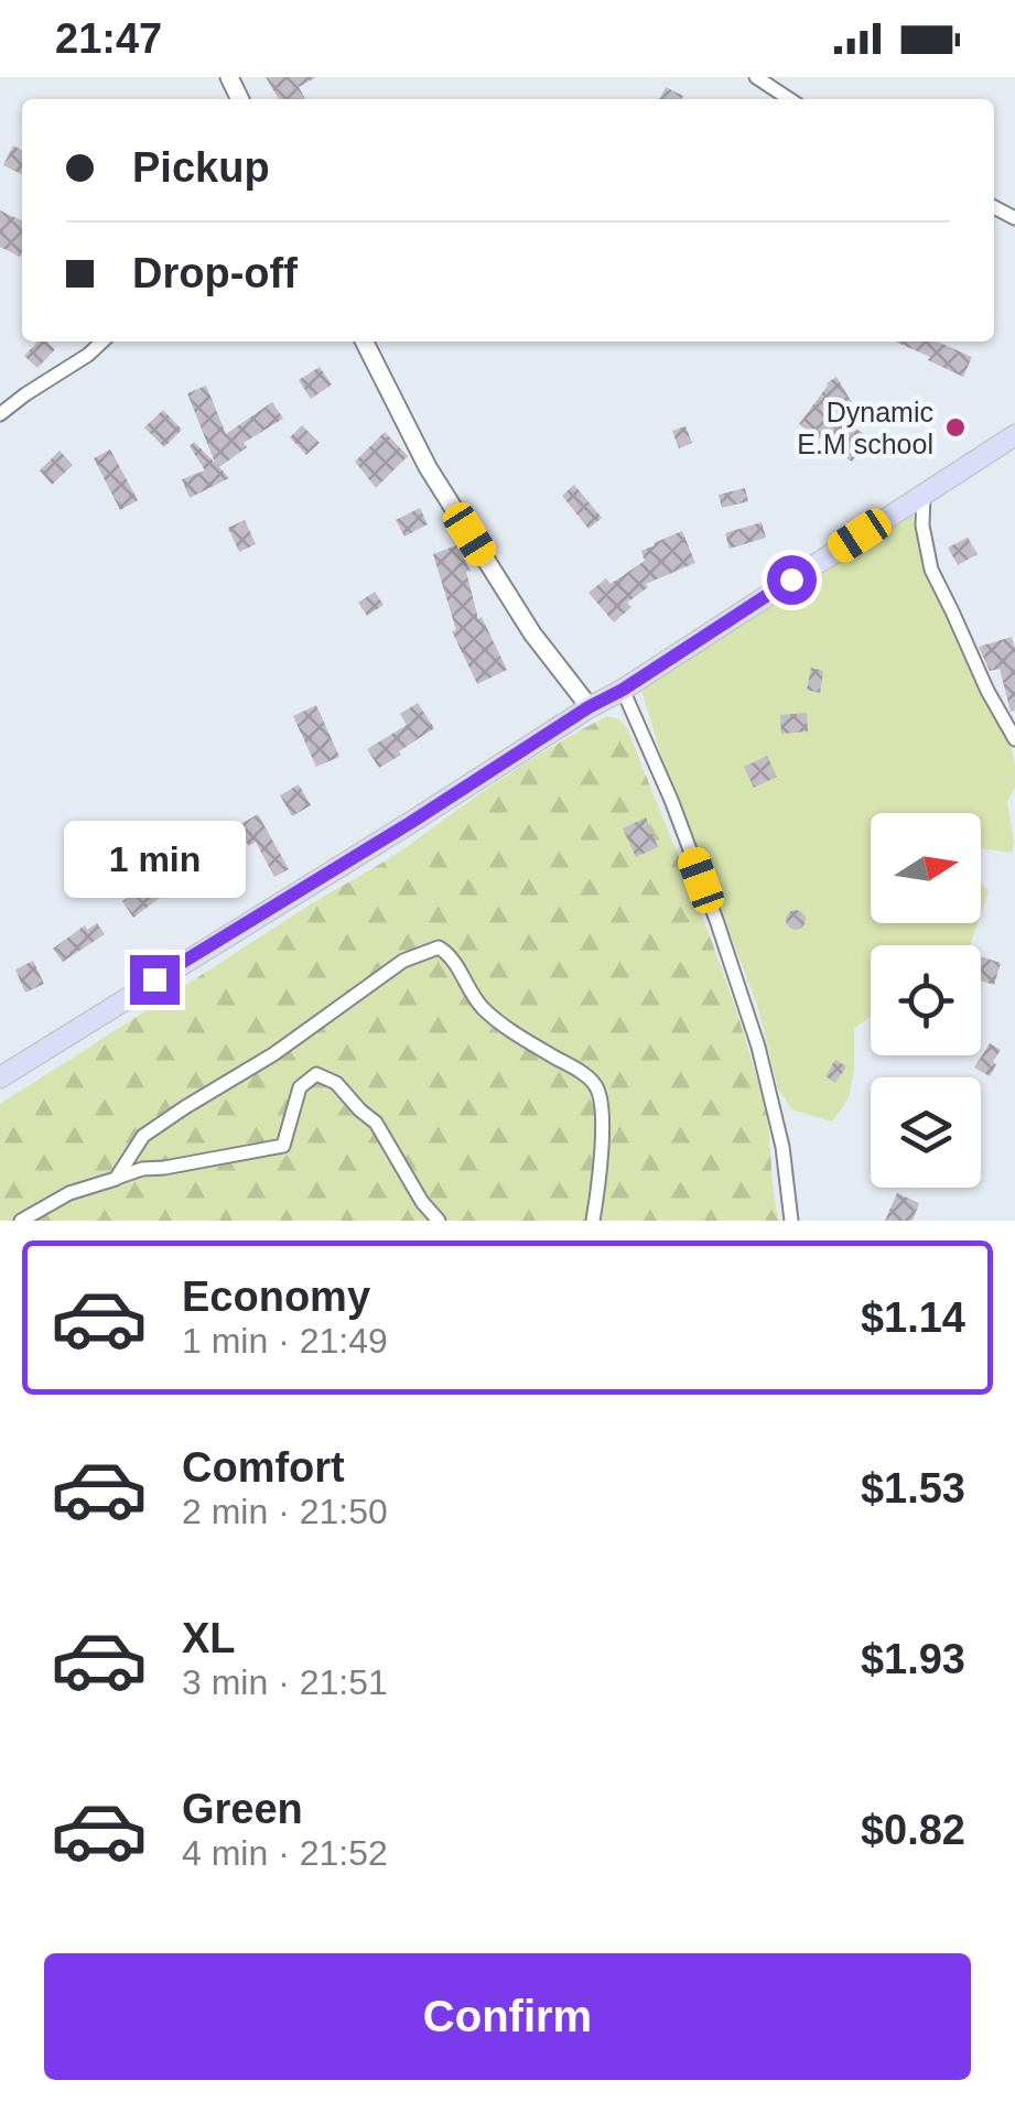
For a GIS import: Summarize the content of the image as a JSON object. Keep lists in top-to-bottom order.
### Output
{
  "places": ["Dynamic E.M school"],
  "north": "right",
  "page": {
    "status": "21:47",
    "banner": ["Pickup", "Drop-off"],
    "bubble": "1 min",
    "list": [
      {
        "name": "Economy",
        "note": "1 min · 21:49",
        "value": "$1.14"
      },
      {
        "name": "Comfort",
        "note": "2 min · 21:50",
        "value": "$1.53"
      },
      {
        "name": "XL",
        "note": "3 min · 21:51",
        "value": "$1.93"
      },
      {
        "name": "Green",
        "note": "4 min · 21:52",
        "value": "$0.82"
      }
    ],
    "buttons": "Confirm"
  }
}
